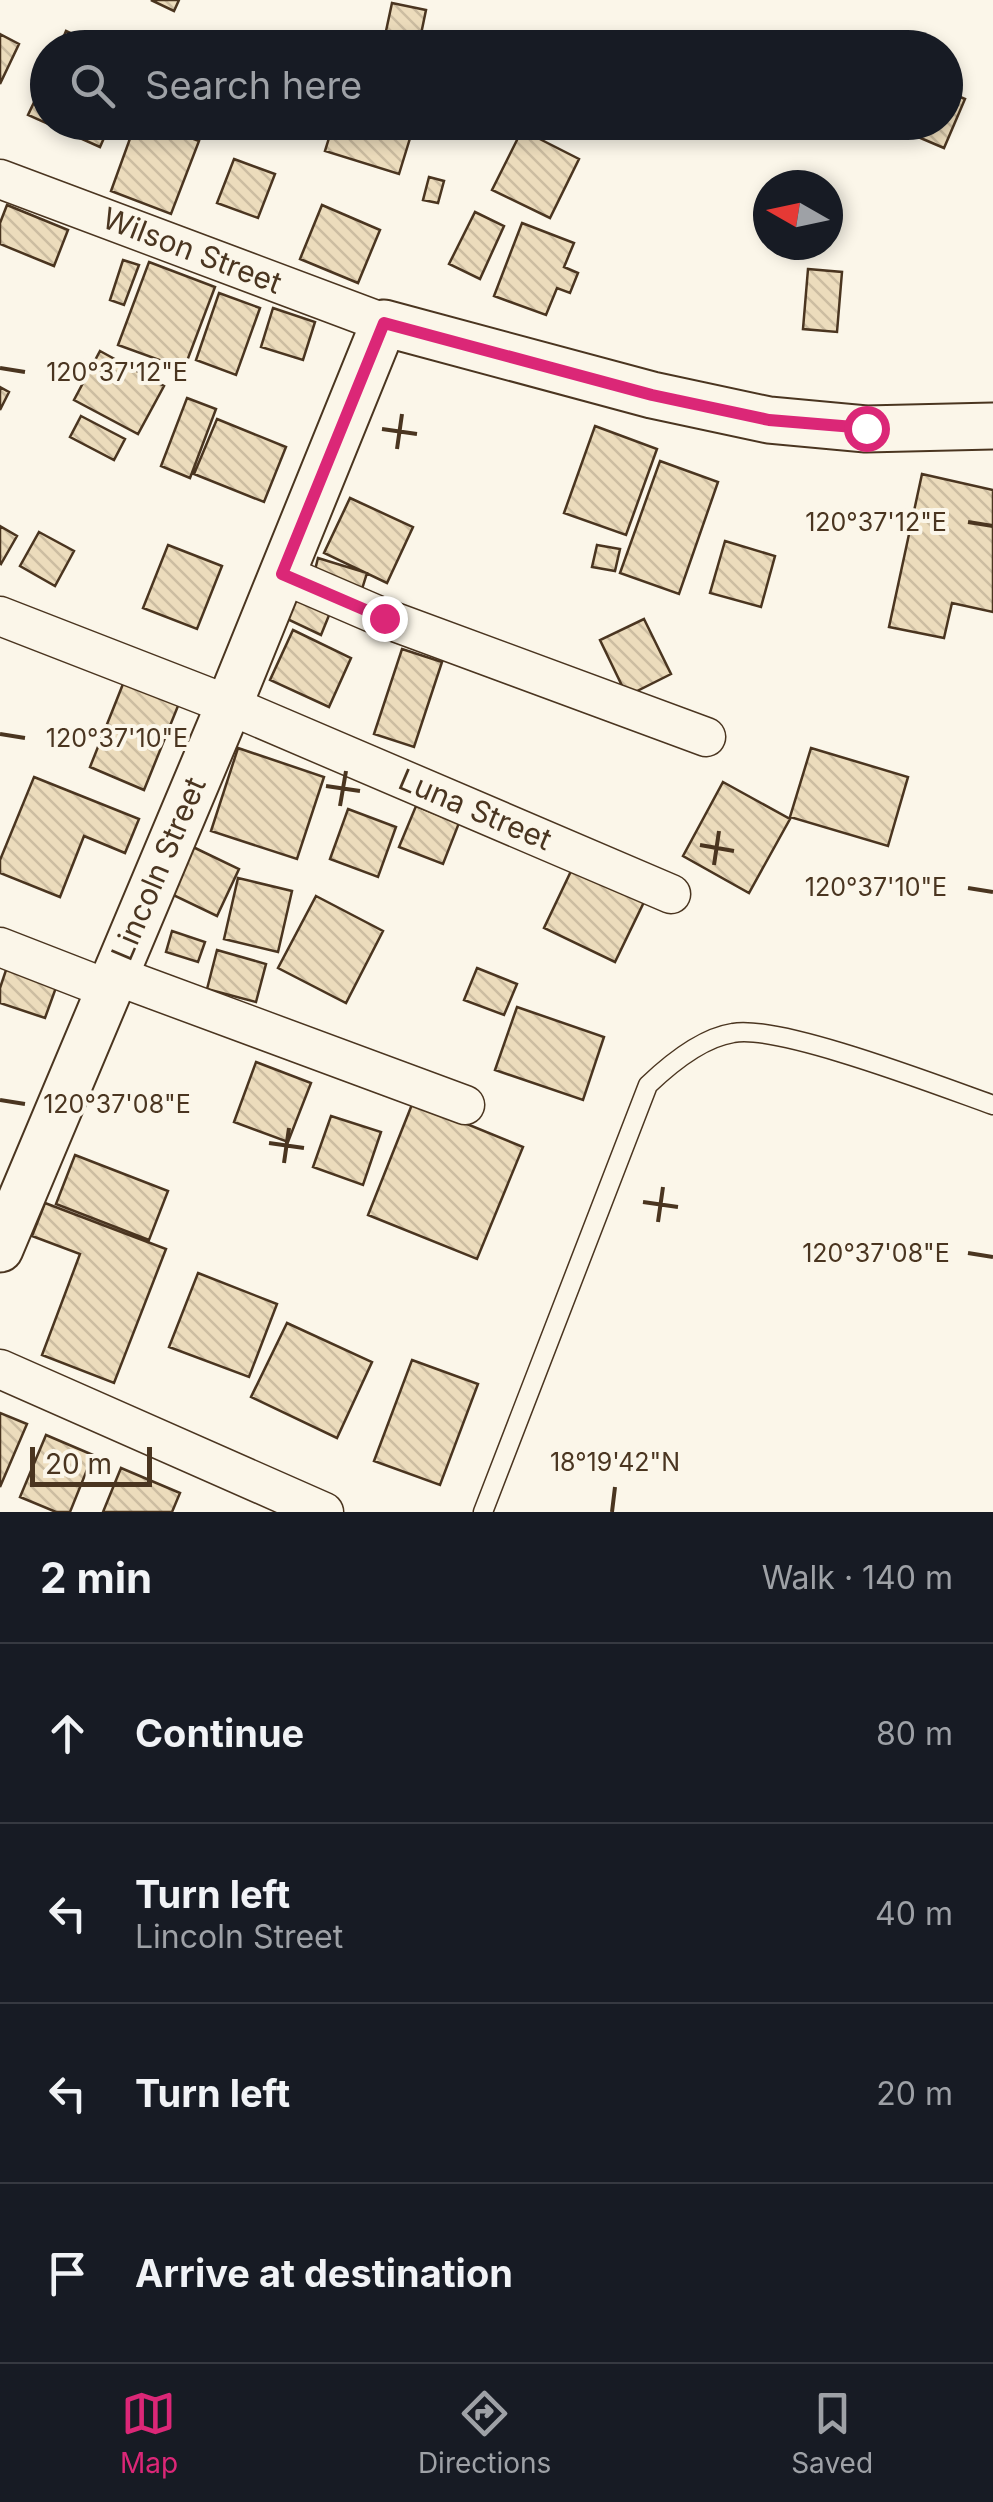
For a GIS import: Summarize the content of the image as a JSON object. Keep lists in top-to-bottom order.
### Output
{
  "streets": {
    "street": ["Wilson Street", "Luna Street", "Lincoln Street"]
  },
  "crossings": [
    ["Wilson Street", "Lincoln Street"],
    ["Luna Street", "Lincoln Street"]
  ],
  "scale_bar": "20 m",
  "north": "left",
  "page": {
    "search": "Search here",
    "scale": "20 m",
    "heading": ["2 min", "Walk · 140 m"],
    "list": [
      ["Continue", "80 m"],
      ["Turn left", "Lincoln Street", "40 m"],
      ["Turn left", "20 m"],
      "Arrive at destination"
    ],
    "nav": ["Map", "Directions", "Saved"]
  },
  "coordinates": [
    "120°37'12\"E",
    "120°37'10\"E",
    "120°37'08\"E",
    "18°19'42\"N"
  ]
}
